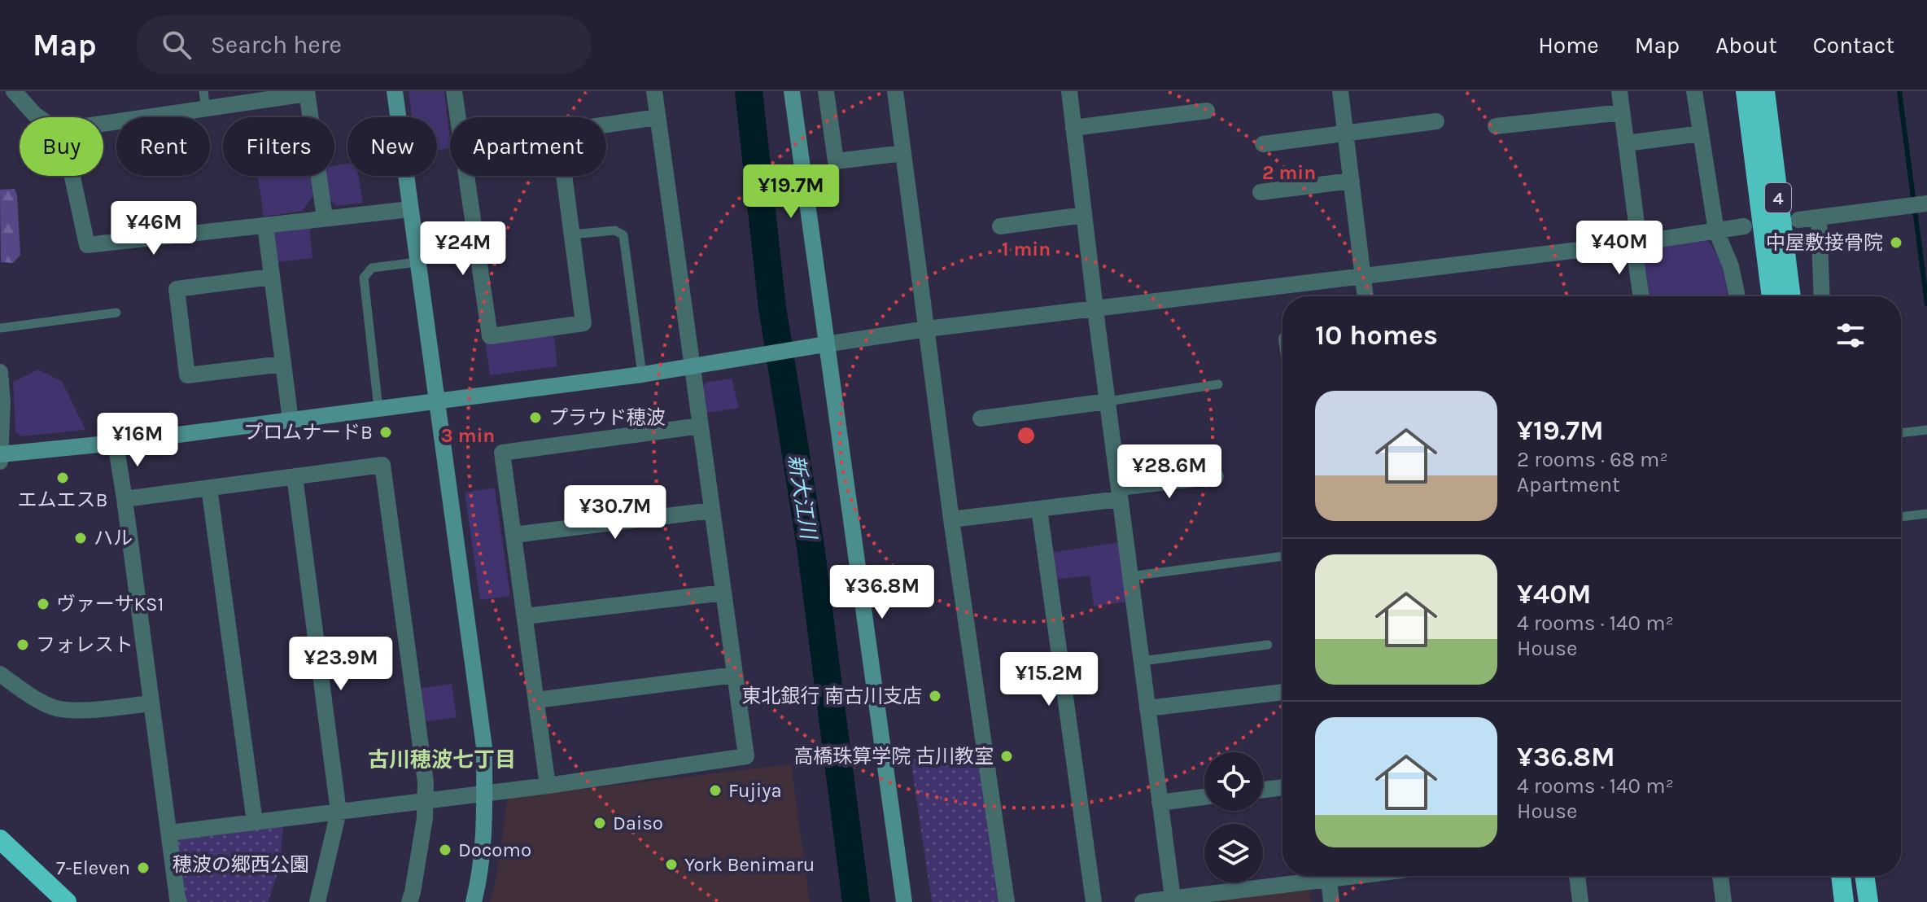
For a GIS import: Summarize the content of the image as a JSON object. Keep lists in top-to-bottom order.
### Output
{
  "streets": {
    "highway": ["4"]
  },
  "districts": ["古川穂波七丁目"],
  "water": ["新大江川"],
  "parks": ["穂波の郷西公園"],
  "places": [
    "中屋敷接骨院",
    "プラウド穂波",
    "プロムナードB",
    "エムエスB",
    "ハル",
    "ヴァーサKS1",
    "フォレスト",
    "東北銀行 南古川支店",
    "高橋珠算学院 古川教室",
    "Fujiya",
    "Daiso",
    "Docomo",
    "York Benimaru",
    "7-Eleven"
  ],
  "page": {
    "header": "Map",
    "search": "Search here",
    "nav": [
      "Home",
      "Map",
      "About",
      "Contact"
    ],
    "chip": [
      "Buy",
      "Rent",
      "Filters",
      "New",
      "Apartment"
    ],
    "price": [
      "¥19.7M",
      "¥46M",
      "¥40M",
      "¥24M",
      "¥16M",
      "¥28.6M",
      "¥30.7M",
      "¥36.8M",
      "¥23.9M",
      "¥15.2M"
    ],
    "heading": "10 homes",
    "list": [
      {
        "name": "¥19.7M",
        "note": "2 rooms · 68 m² · Apartment"
      },
      {
        "name": "¥40M",
        "note": "4 rooms · 140 m² · House"
      },
      {
        "name": "¥36.8M",
        "note": "4 rooms · 140 m² · House"
      }
    ]
  },
  "rings": ["2 min", "1 min", "3 min"]
}
